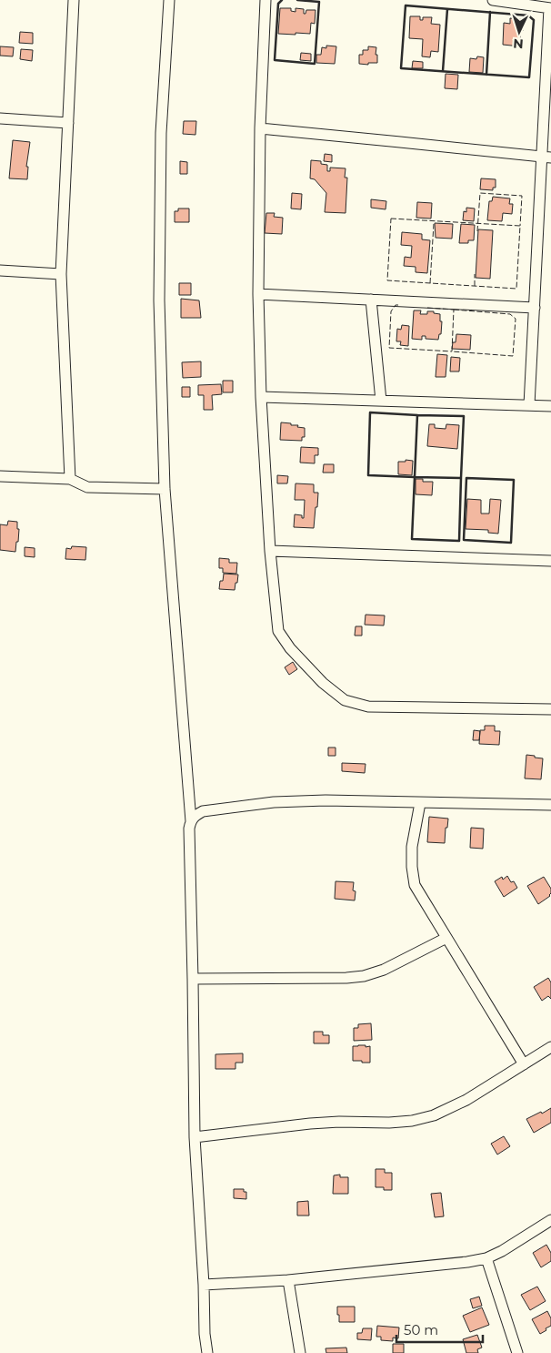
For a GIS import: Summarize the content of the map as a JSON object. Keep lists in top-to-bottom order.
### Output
{
  "scale_bar": "50 m",
  "north": "bottom"
}
